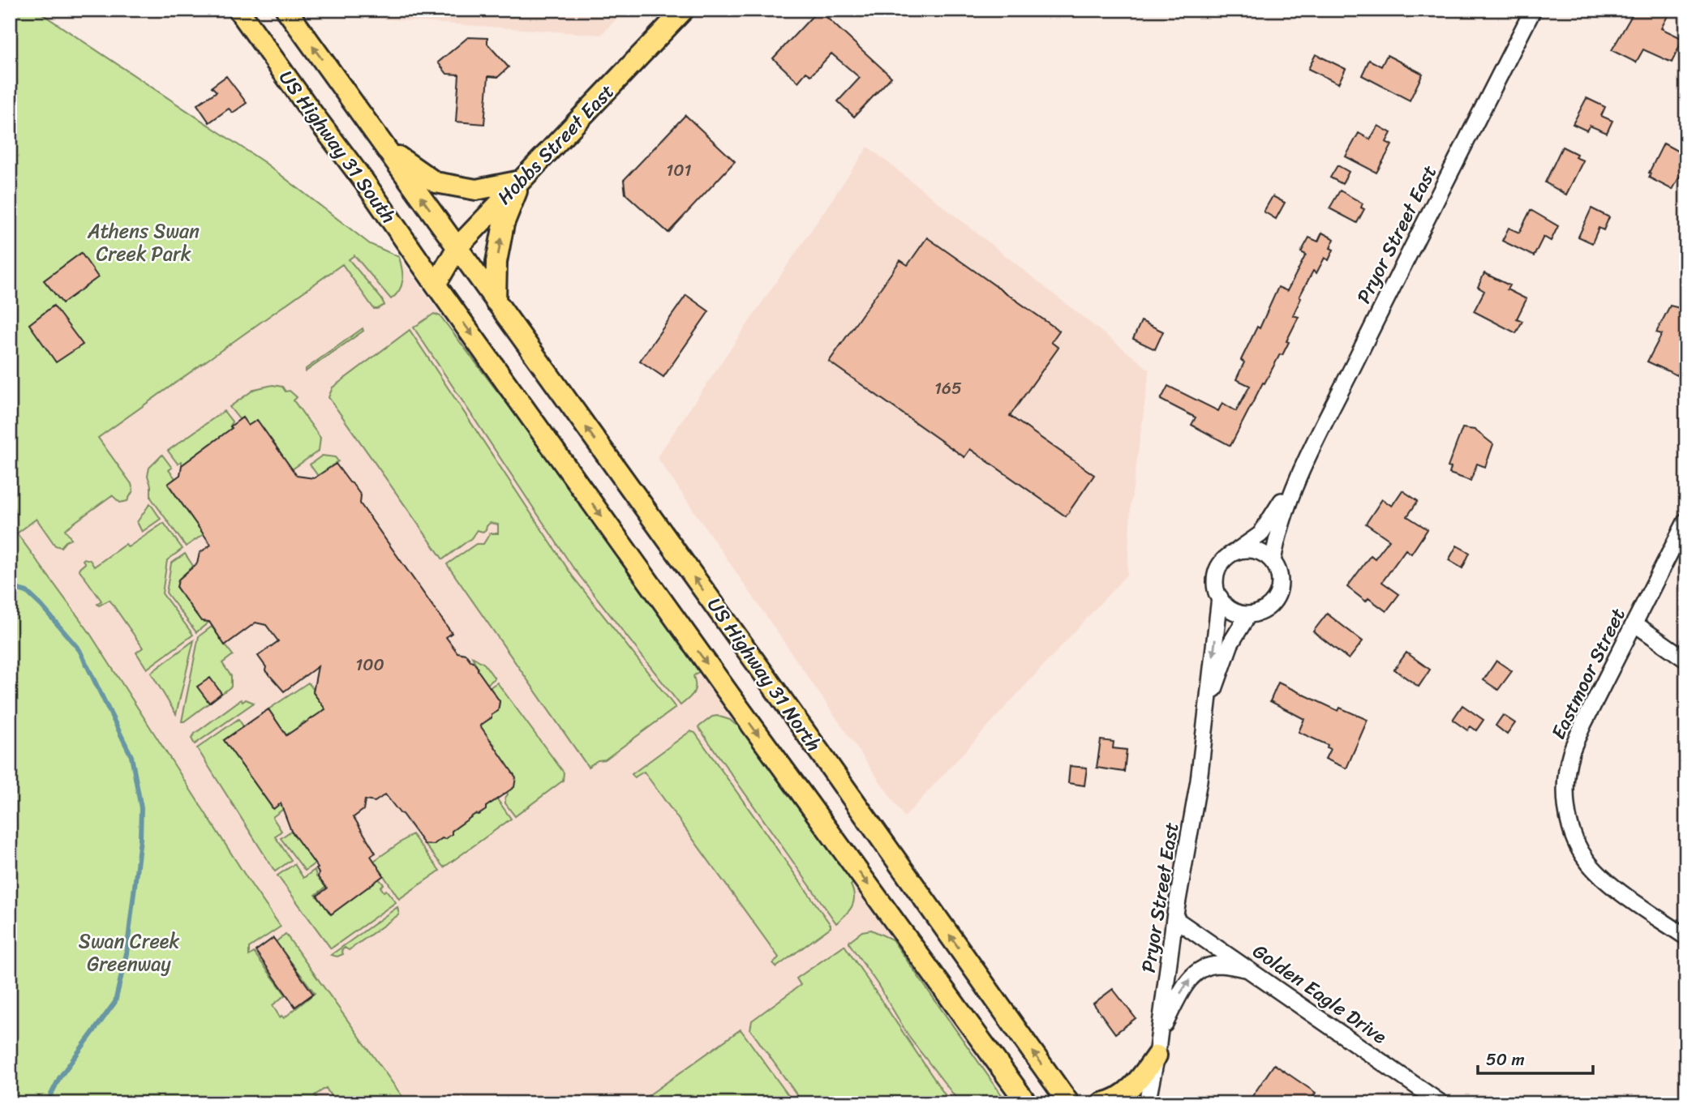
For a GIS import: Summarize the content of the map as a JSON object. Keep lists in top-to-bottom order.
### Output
{
  "streets": {
    "main road": ["Hobbs Street East", "US Highway 31 South", "US Highway 31 North"],
    "street": ["Pryor Street East", "Eastmoor Street", "Golden Eagle Drive"]
  },
  "crossings": [
    ["Hobbs Street East", "US Highway 31 South"],
    ["Hobbs Street East", "US Highway 31 North"],
    ["US Highway 31 South", "US Highway 31 North"],
    ["Pryor Street East", "Golden Eagle Drive"]
  ],
  "parks": ["Athens Swan Creek Park", "Swan Creek Greenway"],
  "house_numbers": ["101", "165", "100"],
  "scale_bar": "50 m"
}
